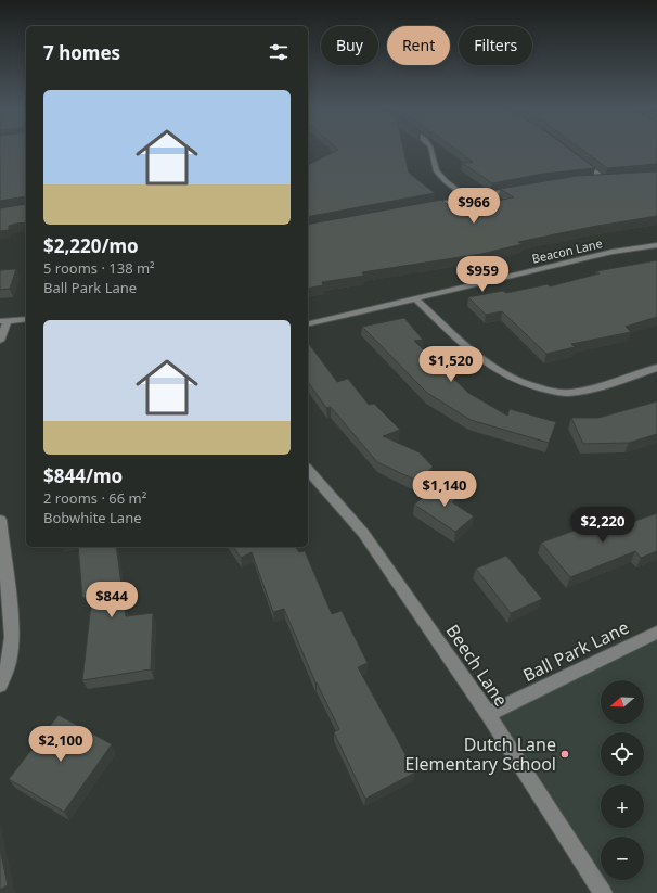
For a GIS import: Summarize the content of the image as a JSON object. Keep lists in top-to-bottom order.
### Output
{
  "streets": {
    "street": ["Beacon Lane", "Ball Park Lane", "Beech Lane"]
  },
  "crossings": [
    ["Ball Park Lane", "Beech Lane"]
  ],
  "places": ["Dutch Lane Elementary School"],
  "north": "left",
  "page": {
    "chip": ["Buy", "Rent", "Filters"],
    "heading": "7 homes",
    "list": [
      {
        "name": "$2,220/mo",
        "note": "5 rooms · 138 m² · Ball Park Lane"
      },
      {
        "name": "$844/mo",
        "note": "2 rooms · 66 m² · Bobwhite Lane"
      }
    ],
    "price": [
      "$966",
      "$959",
      "$1,520",
      "$1,140",
      "$2,220",
      "$844",
      "$2,100"
    ],
    "map_buttons": ["+", "−"]
  }
}
